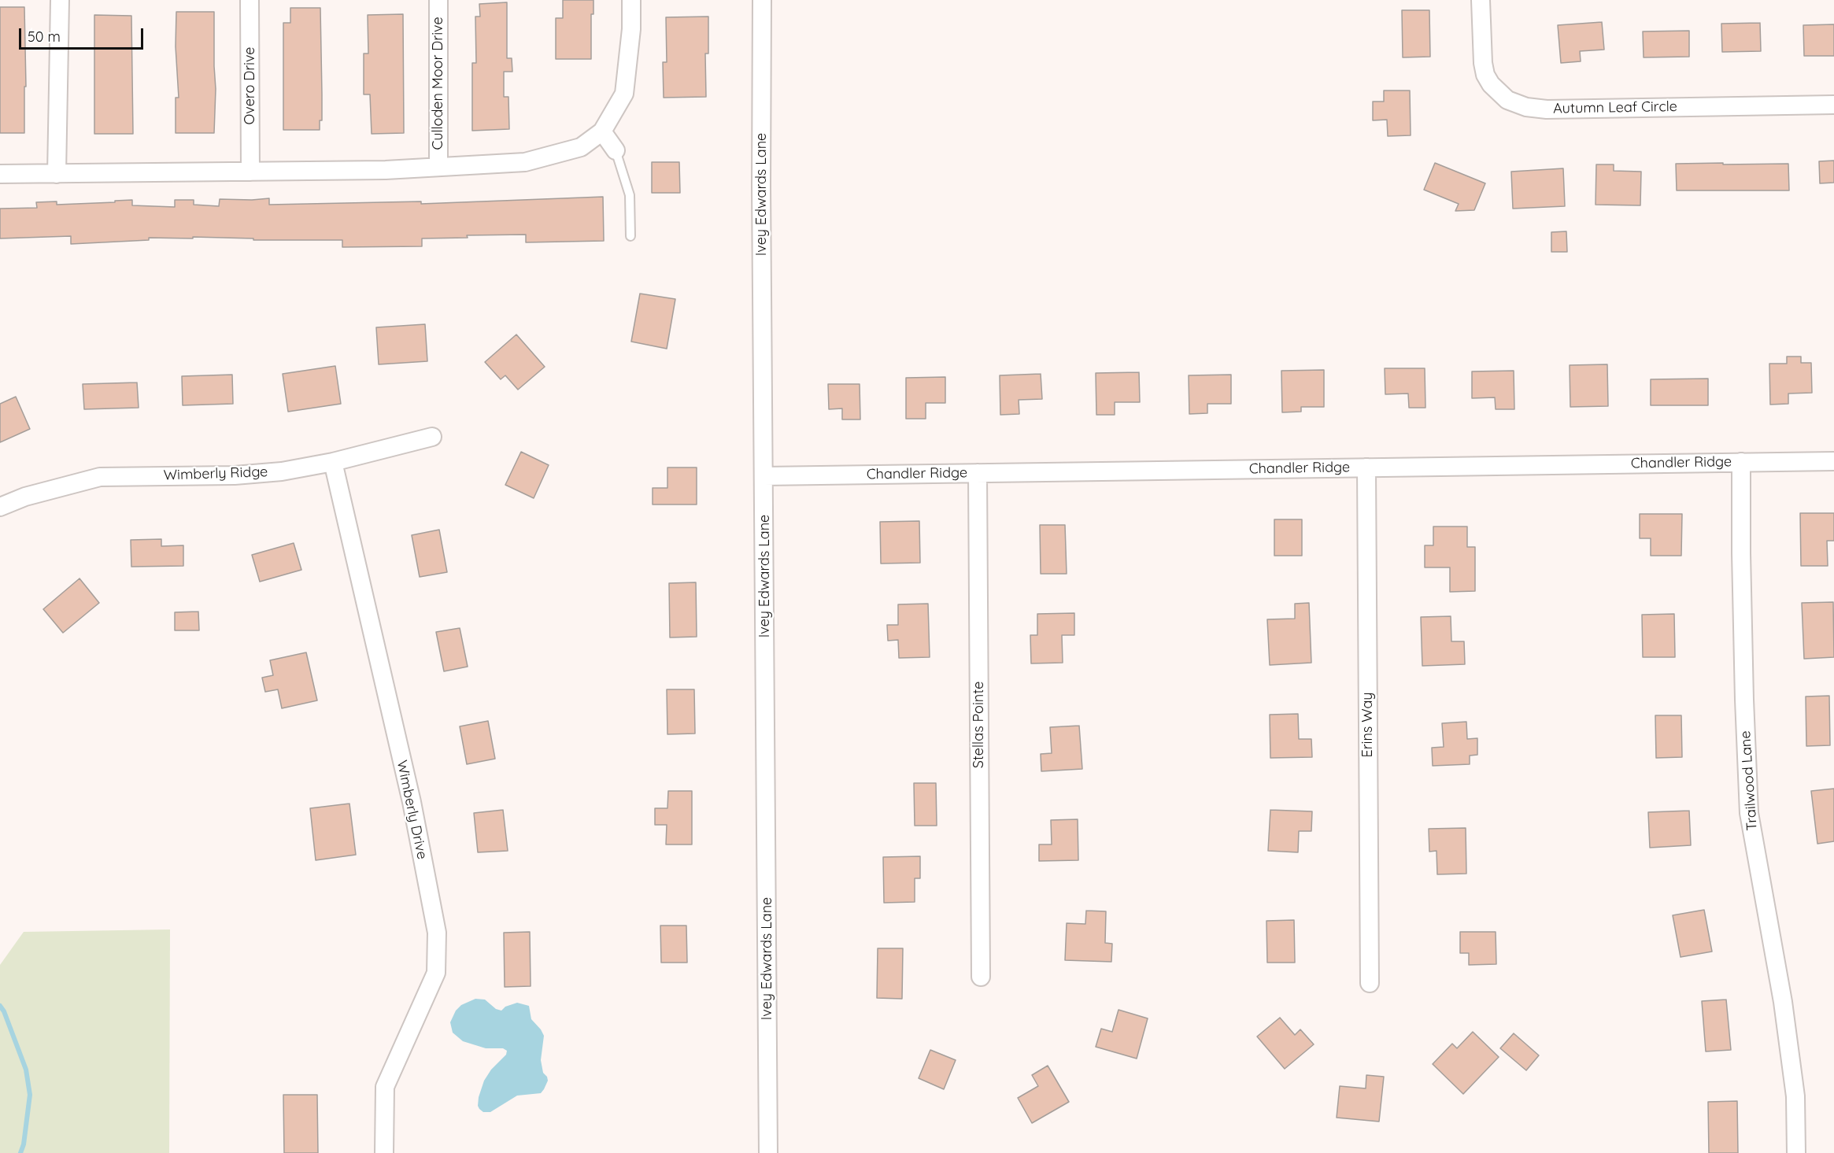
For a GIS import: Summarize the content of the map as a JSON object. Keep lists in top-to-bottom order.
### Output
{
  "streets": {
    "street": [
      "Culloden Moor Drive",
      "Overo Drive",
      "Autumn Leaf Circle",
      "Ivey Edwards Lane",
      "Chandler Ridge",
      "Wimberly Ridge",
      "Stellas Pointe",
      "Erins Way",
      "Trailwood Lane",
      "Wimberly Drive"
    ]
  },
  "crossings": [
    ["Ivey Edwards Lane", "Chandler Ridge"],
    ["Chandler Ridge", "Stellas Pointe"],
    ["Chandler Ridge", "Erins Way"],
    ["Chandler Ridge", "Trailwood Lane"],
    ["Wimberly Ridge", "Wimberly Drive"]
  ],
  "scale_bar": "50 m"
}
